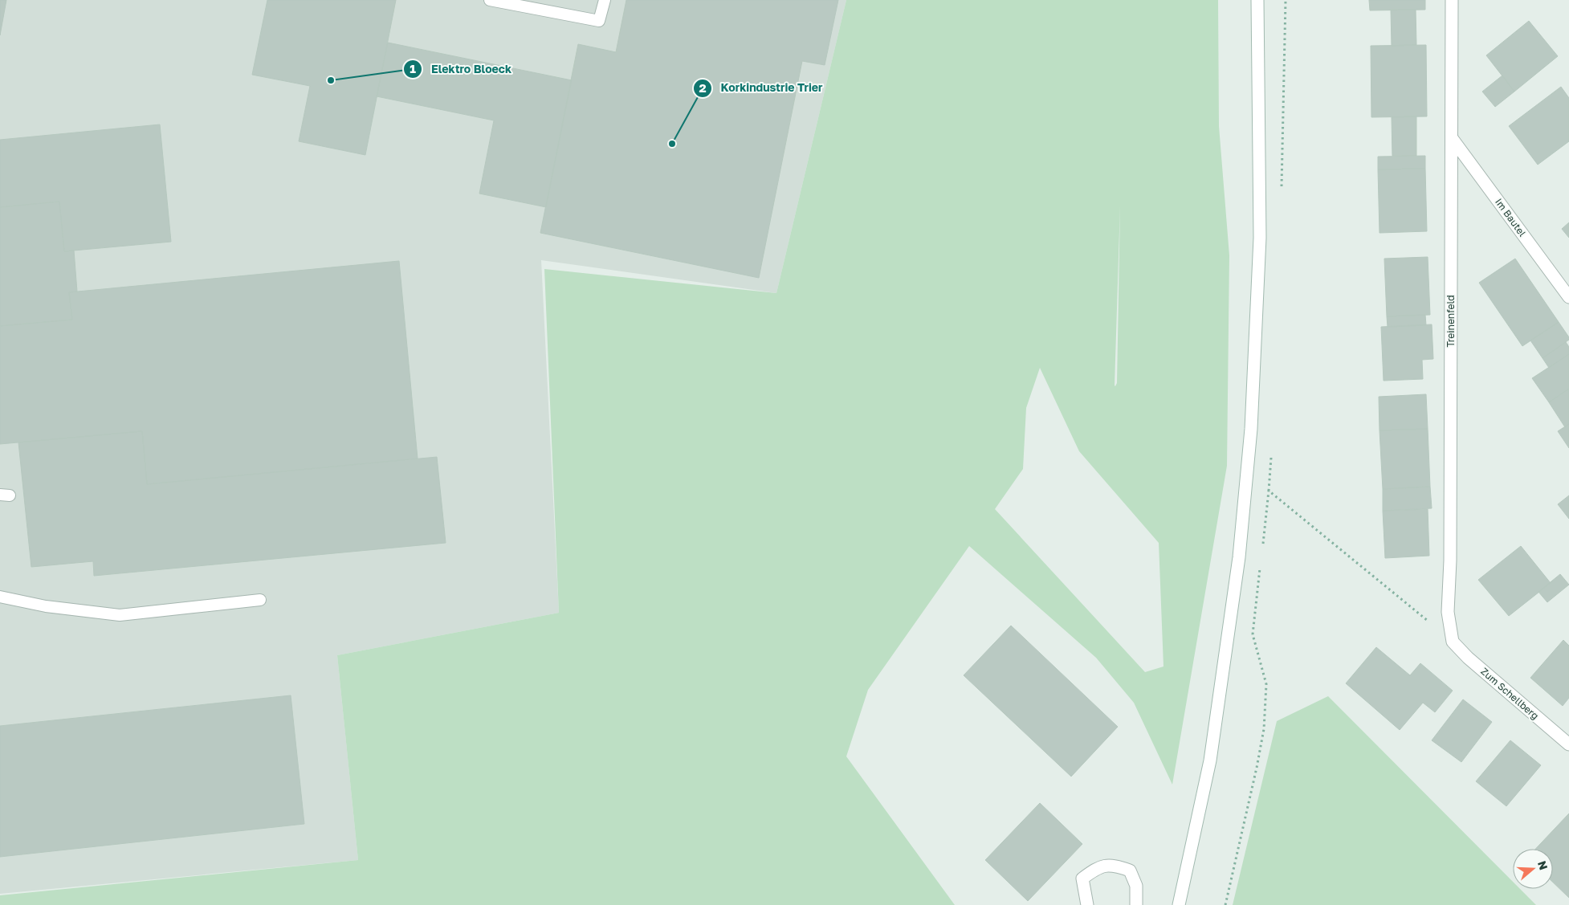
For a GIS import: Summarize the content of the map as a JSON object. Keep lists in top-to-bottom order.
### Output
{
  "streets": {
    "street": ["Im Bautel", "Treinenfeld", "Zum Schellberg"]
  },
  "crossings": [
    ["Im Bautel", "Treinenfeld"],
    ["Treinenfeld", "Zum Schellberg"]
  ],
  "places": ["Elektro Bloeck", "Korkindustrie Trier"],
  "north": "right"
}
